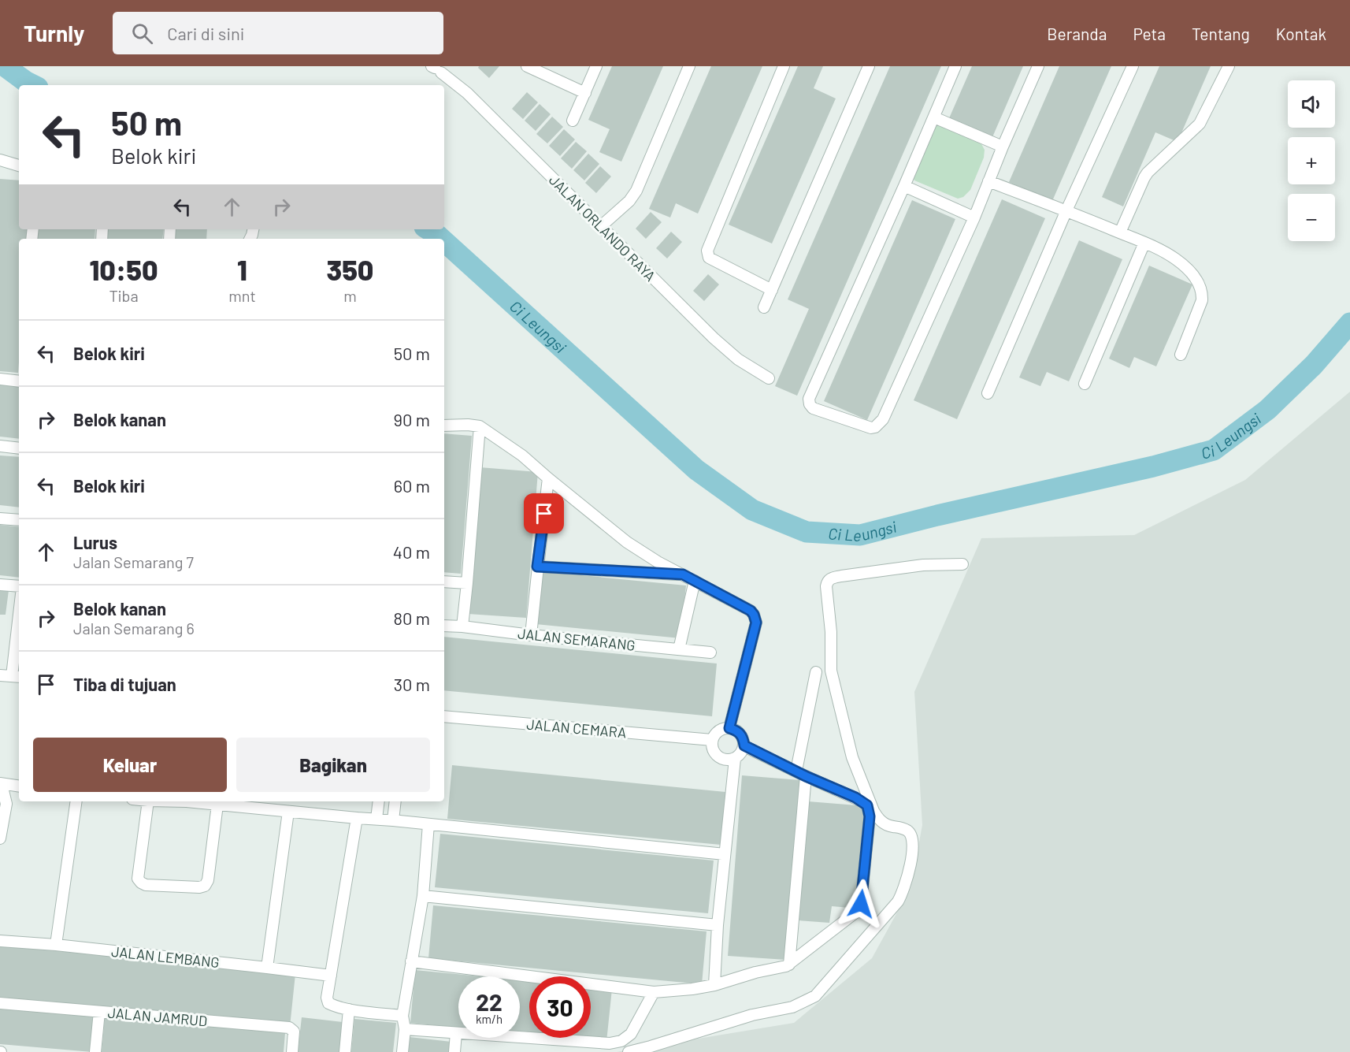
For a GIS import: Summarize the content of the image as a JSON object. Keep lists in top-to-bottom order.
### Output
{
  "streets": {
    "street": [
      "JALAN ORLANDO RAYA",
      "JALAN SEMARANG",
      "JALAN CEMARA",
      "JALAN LEMBANG",
      "JALAN JAMRUD"
    ]
  },
  "water": ["Ci Leungsi"],
  "page": {
    "header": "Turnly",
    "search": "Cari di sini",
    "nav": [
      "Beranda",
      "Peta",
      "Tentang",
      "Kontak"
    ],
    "map_buttons": ["+", "−"],
    "turn": ["50 m", "Belok kiri"],
    "eta": [
      "10:50",
      "Tiba",
      "1",
      "mnt",
      "350",
      "m"
    ],
    "list": [
      {
        "name": "Belok kiri",
        "value": "50 m"
      },
      {
        "name": "Belok kanan",
        "value": "90 m"
      },
      {
        "name": "Belok kiri",
        "value": "60 m"
      },
      {
        "name": "Lurus",
        "note": "Jalan Semarang 7",
        "value": "40 m"
      },
      {
        "name": "Belok kanan",
        "note": "Jalan Semarang 6",
        "value": "80 m"
      },
      {
        "name": "Tiba di tujuan",
        "value": "30 m"
      }
    ],
    "buttons": ["Keluar", "Bagikan"],
    "speed": "22 km/h",
    "limit": "30"
  }
}
